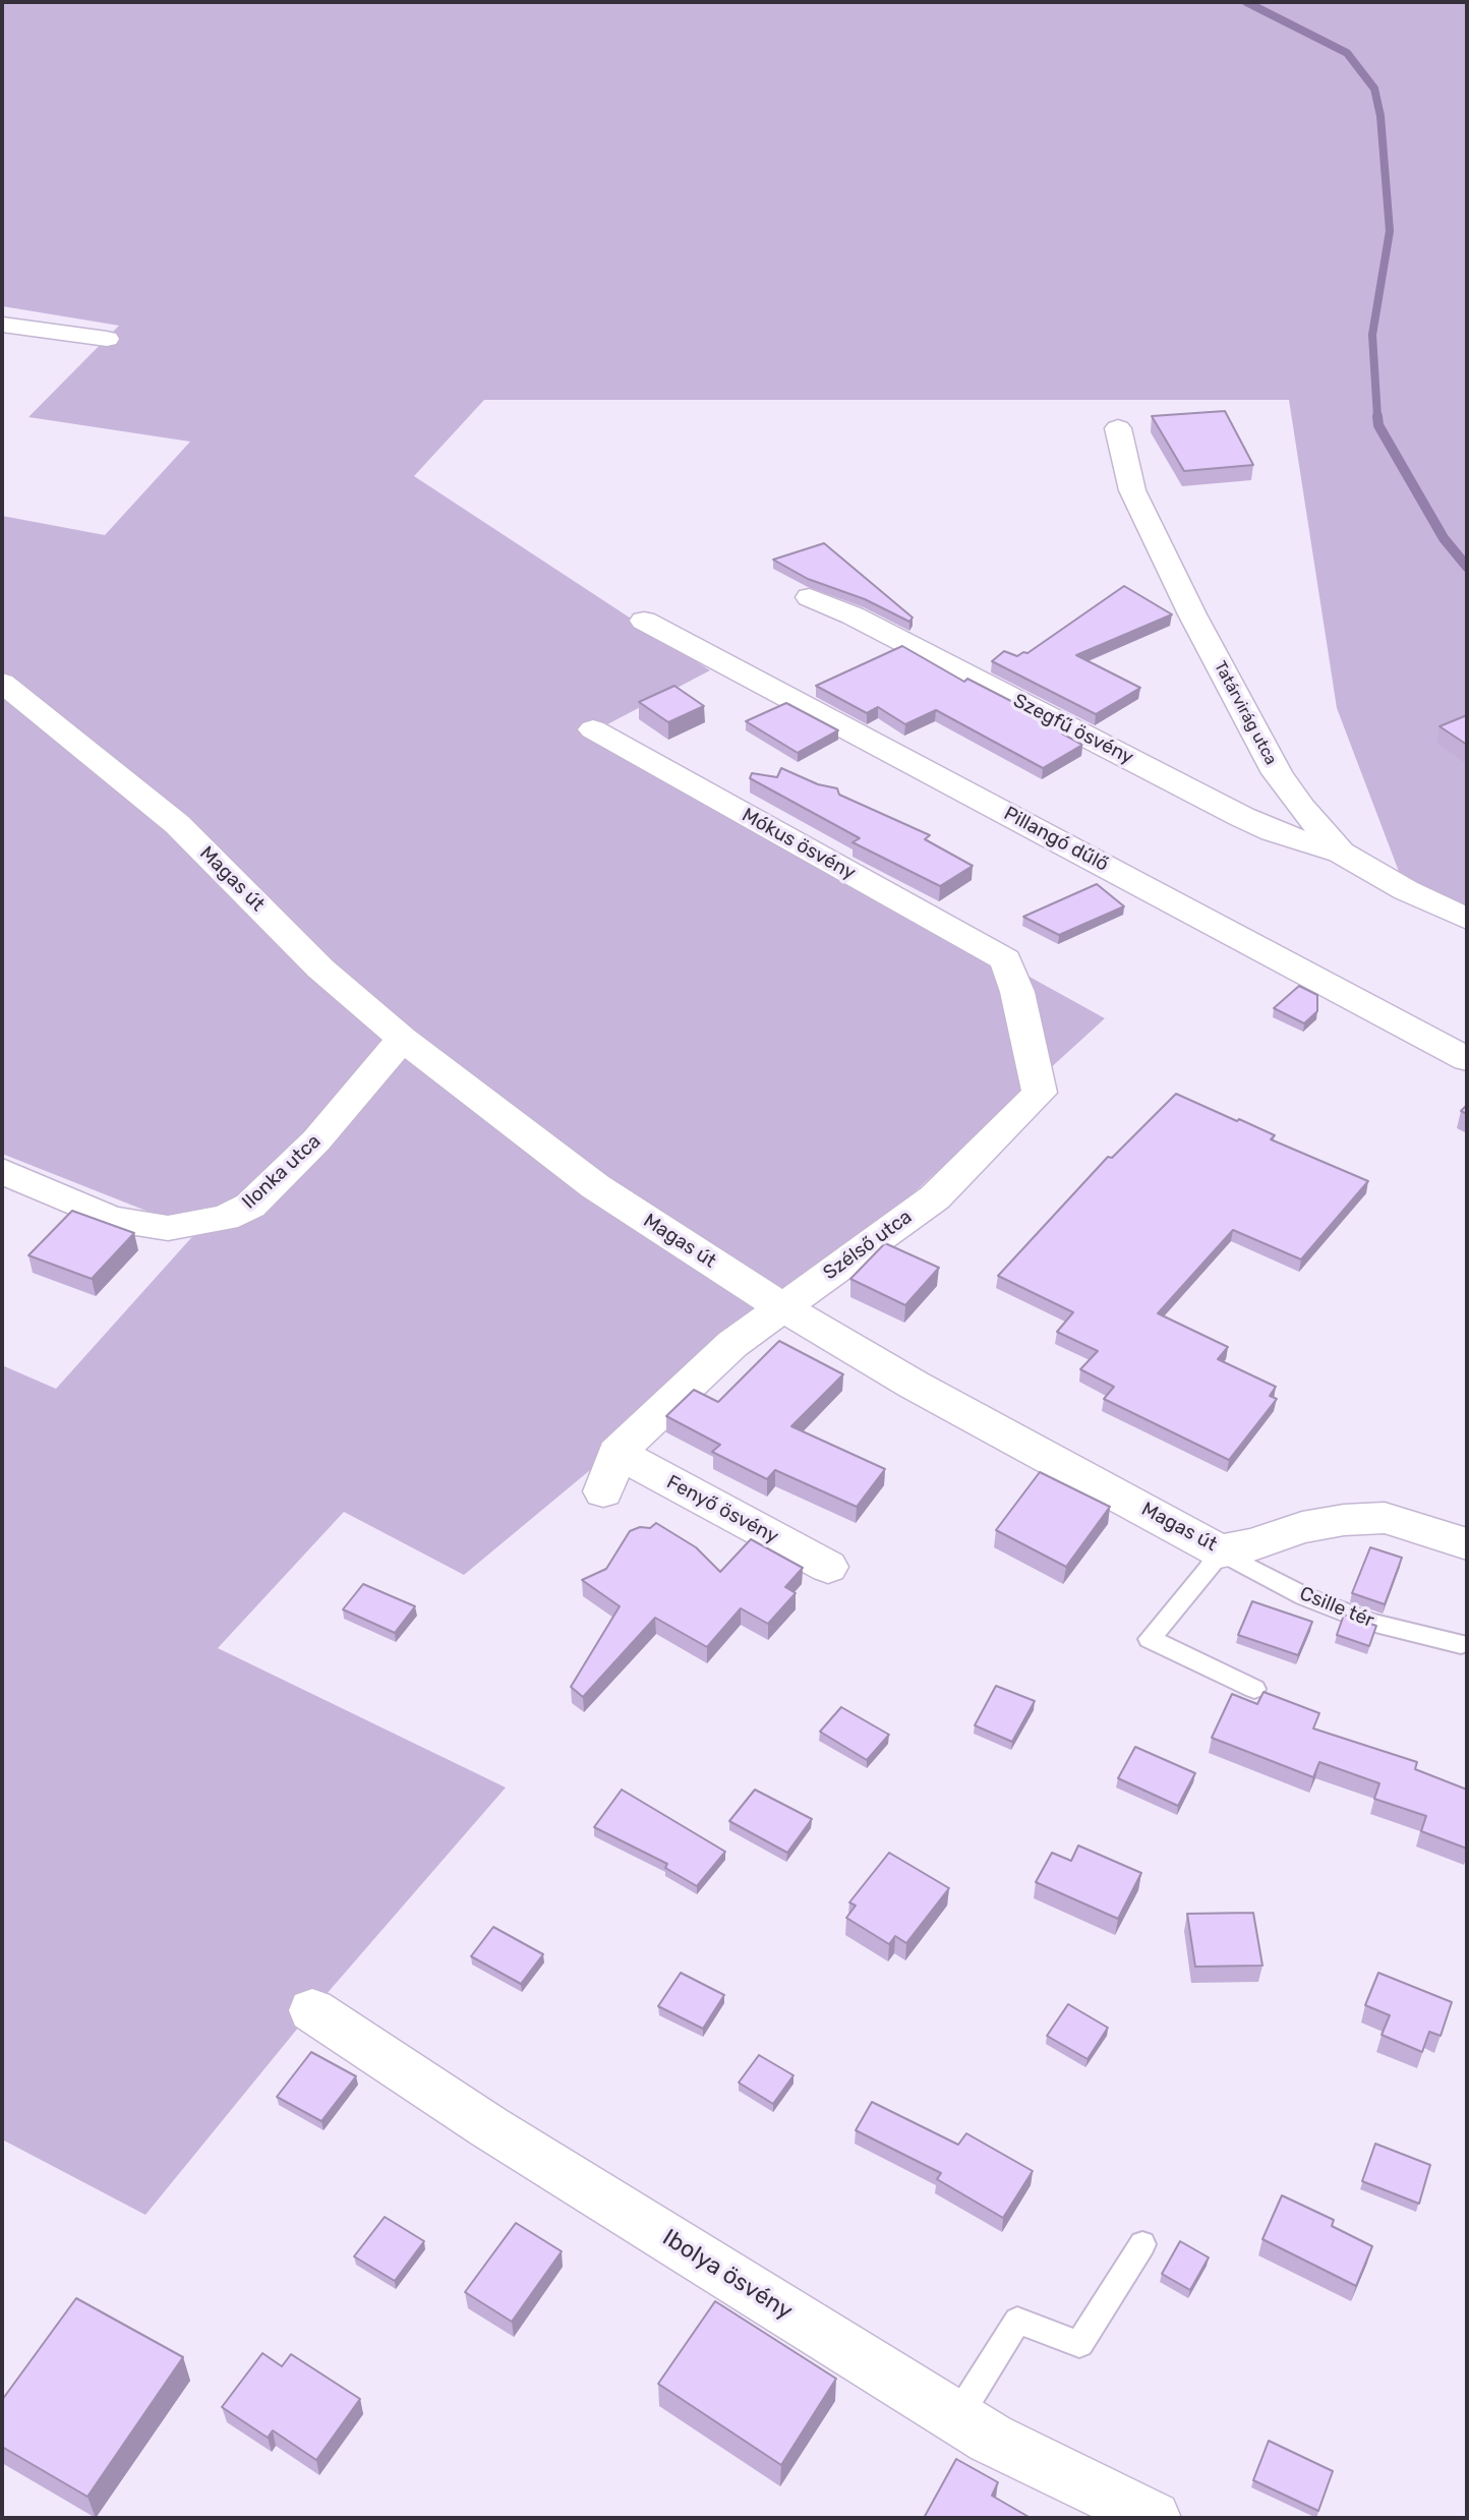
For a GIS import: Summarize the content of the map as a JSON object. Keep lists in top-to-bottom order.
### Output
{
  "streets": {
    "street": [
      "Tatárvirág utca",
      "Szegfű ösvény",
      "Pillangó dűlő",
      "Mókus ösvény",
      "Magas út",
      "Ilonka utca",
      "Szélső utca",
      "Fenyő ösvény",
      "Ibolya ösvény"
    ],
    "lane": ["Csille tér"]
  },
  "crossings": [
    ["Tatárvirág utca", "Szegfű ösvény"],
    ["Mókus ösvény", "Szélső utca"],
    ["Magas út", "Ilonka utca"],
    ["Magas út", "Szélső utca"],
    ["Magas út", "Csille tér"],
    ["Szélső utca", "Fenyő ösvény"]
  ]
}
